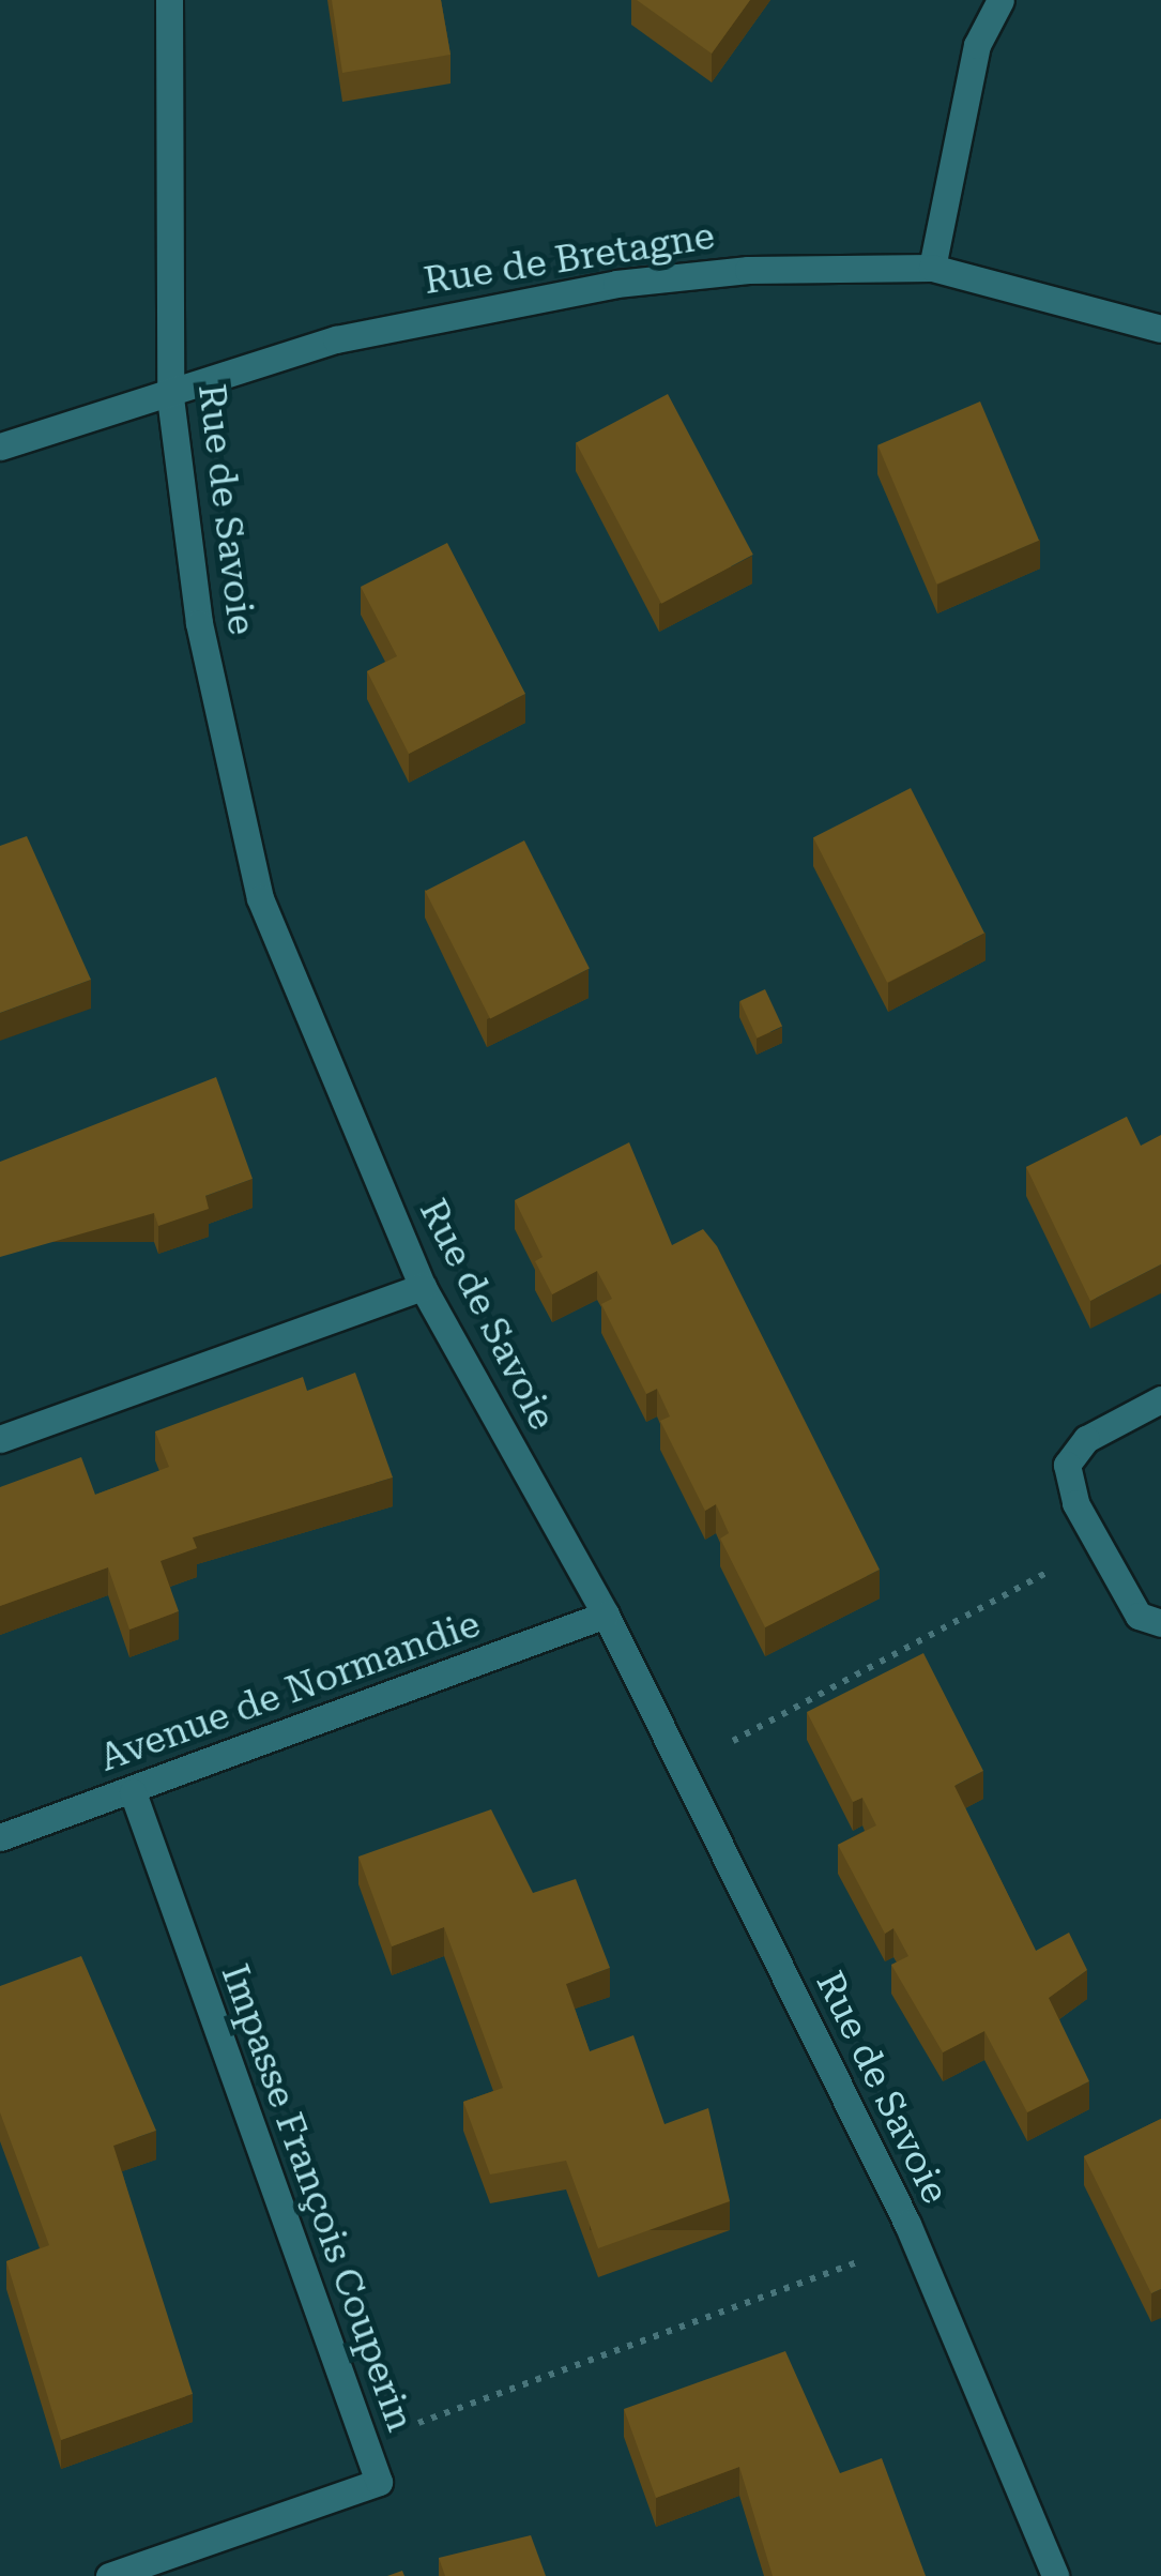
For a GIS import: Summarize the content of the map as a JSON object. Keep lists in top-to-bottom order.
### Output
{
  "streets": {
    "street": [
      "Rue de Bretagne",
      "Rue de Savoie",
      "Avenue de Normandie",
      "Impasse François Couperin"
    ]
  },
  "crossings": [
    ["Rue de Bretagne", "Rue de Savoie"],
    ["Rue de Savoie", "Avenue de Normandie"],
    ["Avenue de Normandie", "Impasse François Couperin"]
  ]
}
